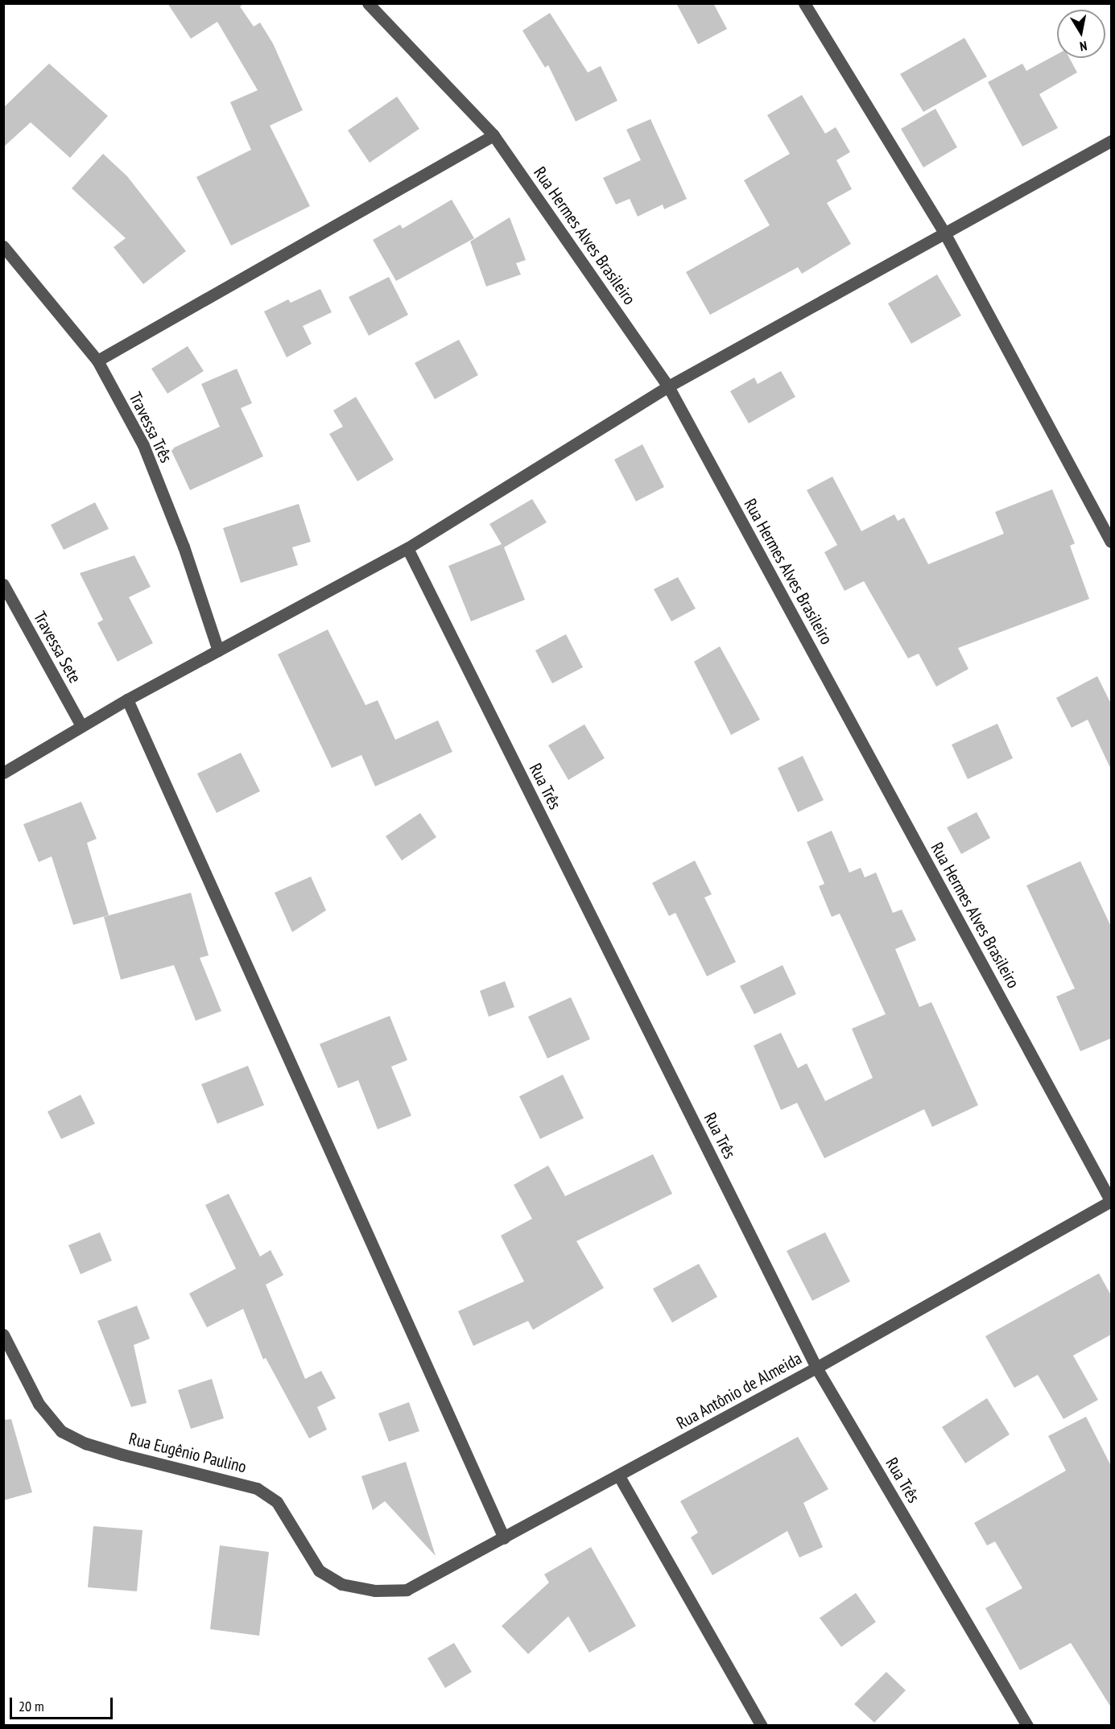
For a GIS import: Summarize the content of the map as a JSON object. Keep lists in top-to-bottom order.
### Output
{
  "streets": {
    "street": [
      "Rua Hermes Alves Brasileiro",
      "Travessa Três",
      "Travessa Sete",
      "Rua Três",
      "Rua Antônio de Almeida",
      "Rua Eugênio Paulino"
    ]
  },
  "crossings": [
    ["Rua Hermes Alves Brasileiro", "Rua Antônio de Almeida"],
    ["Rua Três", "Rua Antônio de Almeida"],
    ["Rua Antônio de Almeida", "Rua Eugênio Paulino"]
  ],
  "scale_bar": "20 m",
  "north": "bottom"
}
